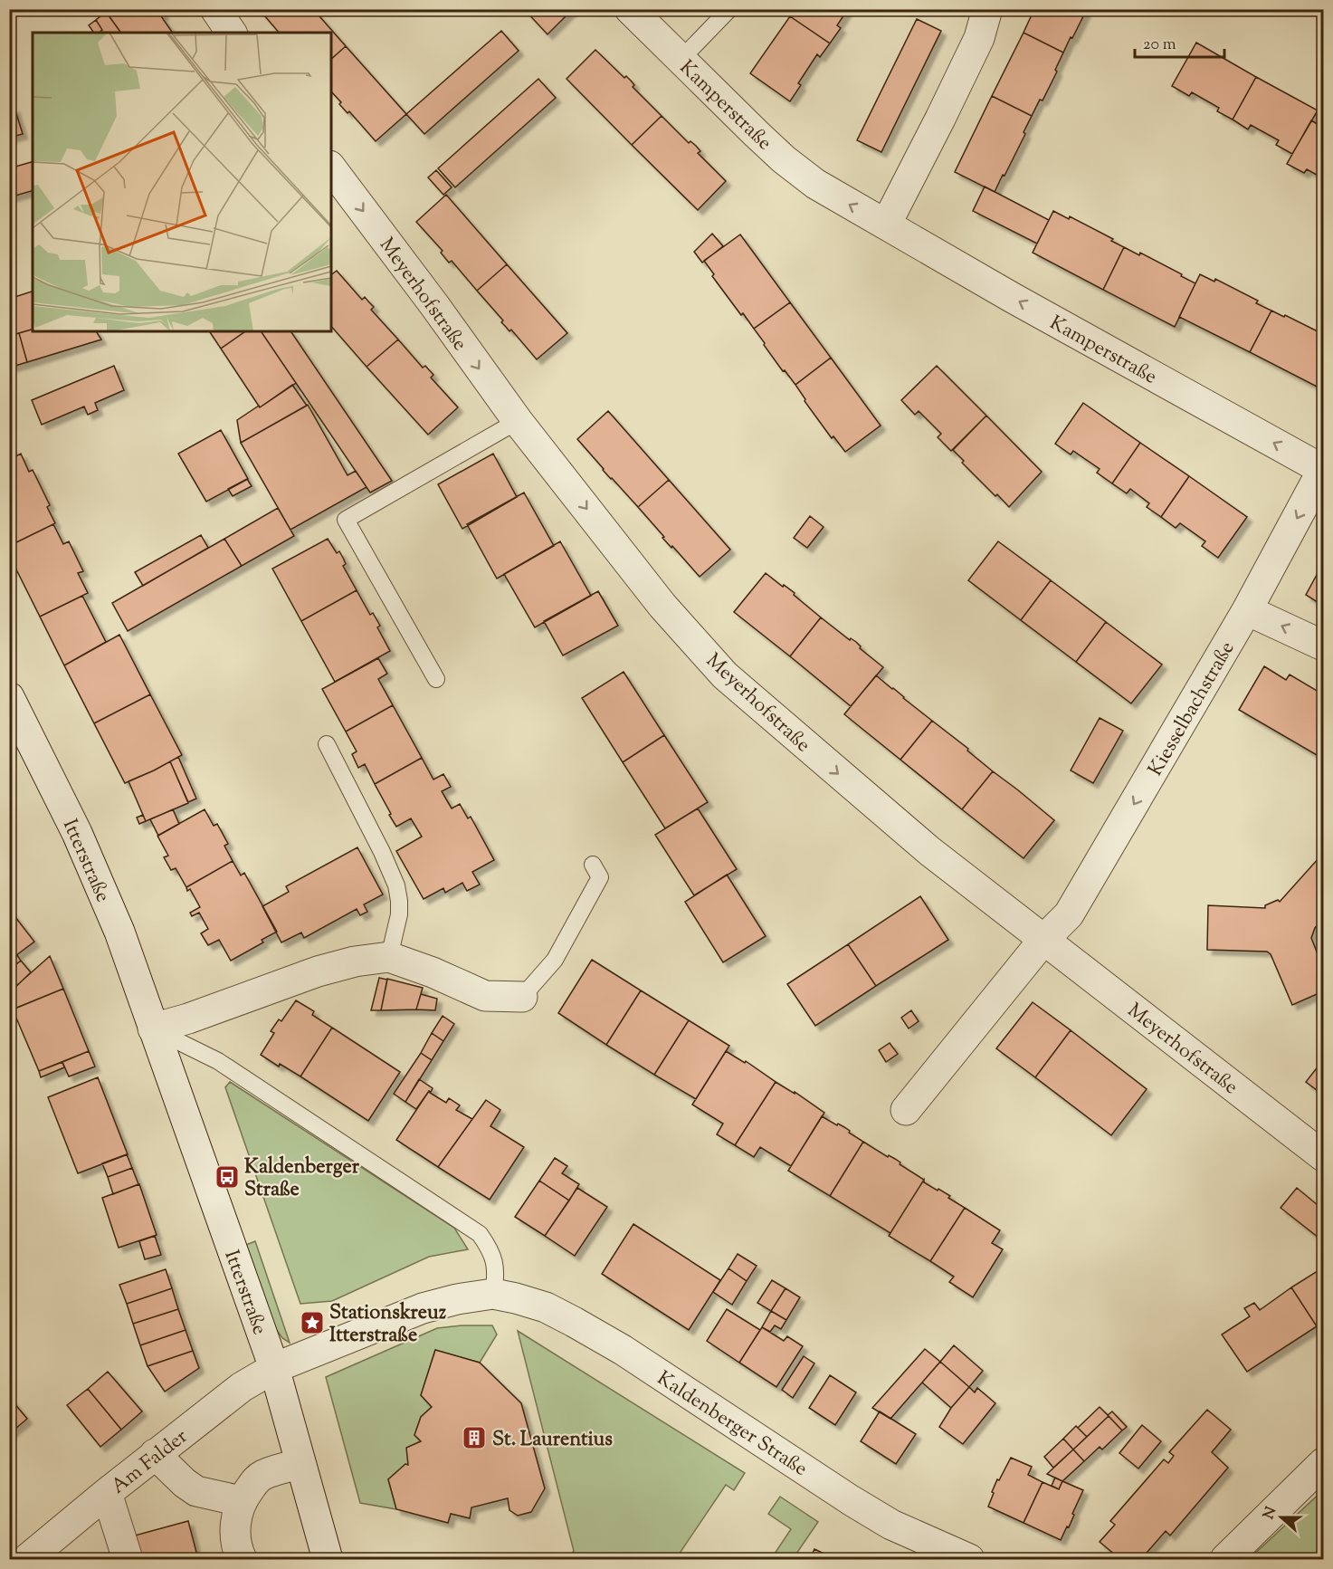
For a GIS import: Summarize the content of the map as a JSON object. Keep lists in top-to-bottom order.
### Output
{
  "streets": {
    "street": [
      "Kamperstraße",
      "Meyerhofstraße",
      "Kiesselbachstraße",
      "Itterstraße",
      "Kaldenberger Straße",
      "Am Falder"
    ]
  },
  "crossings": [
    ["Kamperstraße", "Kiesselbachstraße"],
    ["Meyerhofstraße", "Kiesselbachstraße"],
    ["Itterstraße", "Kaldenberger Straße"],
    ["Itterstraße", "Am Falder"],
    ["Kaldenberger Straße", "Am Falder"]
  ],
  "one_way": ["Kamperstraße", "Meyerhofstraße", "Kiesselbachstraße"],
  "places": {
    "bus stop": ["Kaldenberger Straße"],
    "place": ["Stationskreuz Itterstraße"],
    "building": ["St. Laurentius"]
  },
  "scale_bar": "20 m",
  "north": "left"
}
